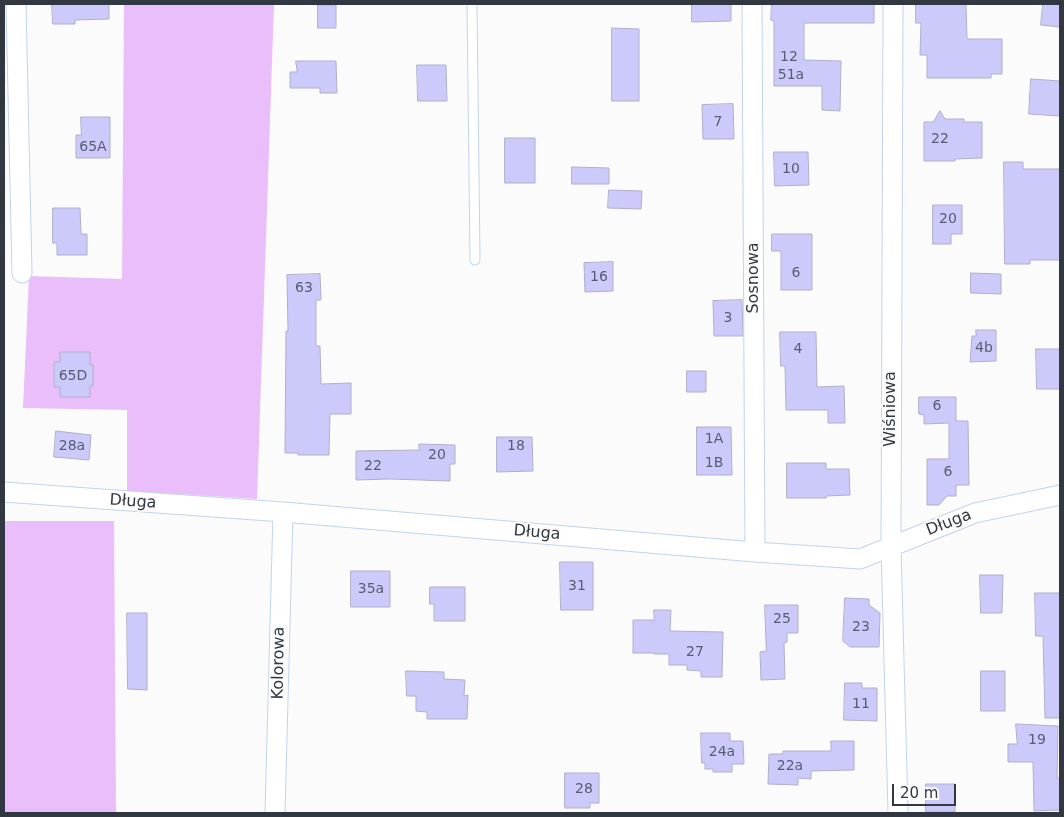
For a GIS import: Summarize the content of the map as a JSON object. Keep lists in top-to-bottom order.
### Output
{
  "streets": {
    "street": [
      "Sosnowa",
      "Wiśniowa",
      "Długa",
      "Kolorowa"
    ]
  },
  "crossings": [
    ["Sosnowa", "Długa"],
    ["Wiśniowa", "Długa"],
    ["Długa", "Kolorowa"]
  ],
  "house_numbers": [
    "12",
    "51a",
    "7",
    "22",
    "65A",
    "10",
    "20",
    "6",
    "16",
    "63",
    "3",
    "4b",
    "4",
    "65D",
    "6",
    "1A",
    "28a",
    "18",
    "20",
    "1B",
    "22",
    "6",
    "31",
    "35a",
    "25",
    "23",
    "27",
    "11",
    "19",
    "24a",
    "22a",
    "28"
  ],
  "scale_bar": "20 m"
}
